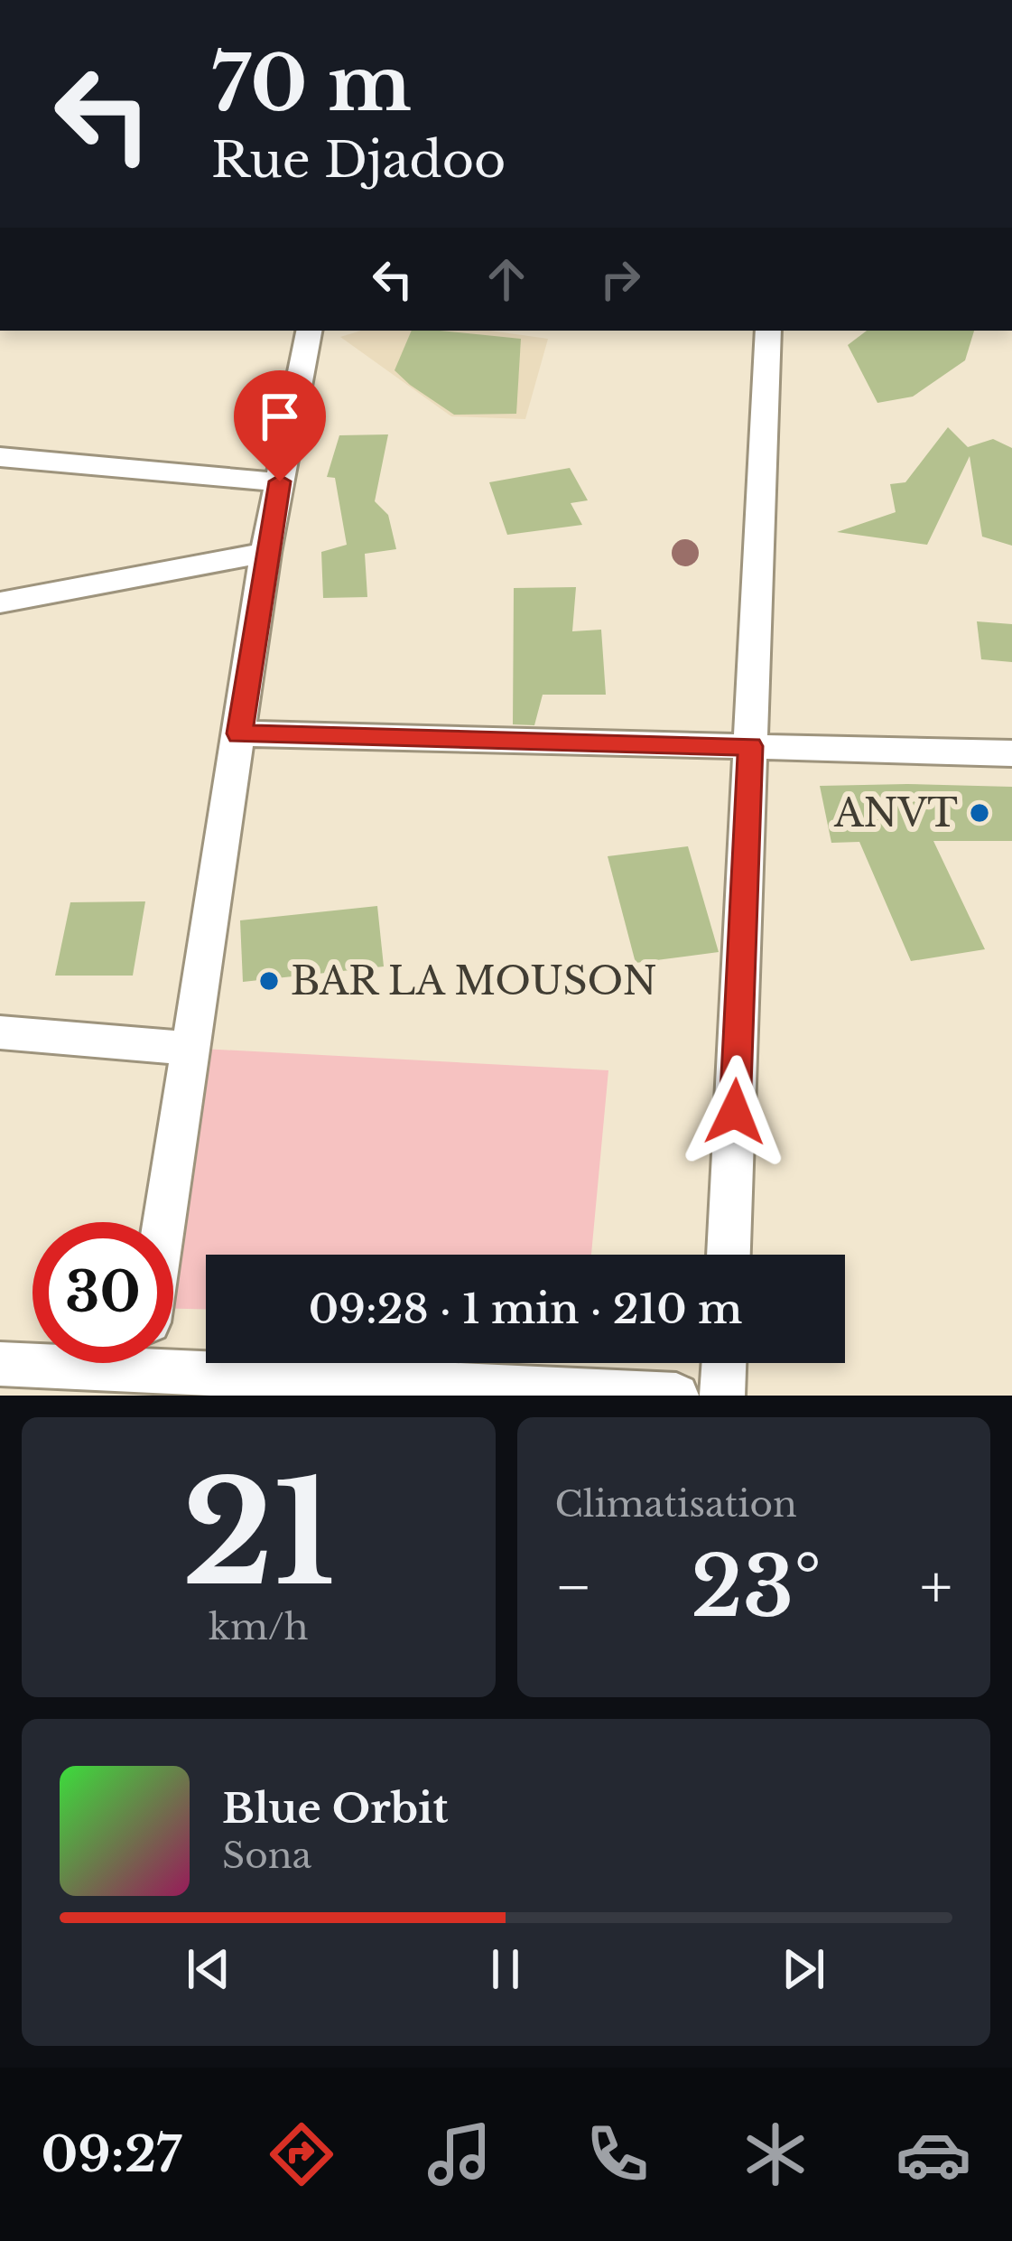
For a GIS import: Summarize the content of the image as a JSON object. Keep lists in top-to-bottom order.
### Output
{
  "places": ["ANVT", "BAR LA MOUSON"],
  "page": {
    "turn": ["70 m", "Rue Djadoo"],
    "limit": "30",
    "trip": "09:28 · 1 min · 210 m",
    "tile": [
      ["21", "km/h"],
      "Climatisation"
    ],
    "heat": ["−", "23°", "+"],
    "song": ["Blue Orbit", "Sona"],
    "tabs": "09:27"
  }
}
